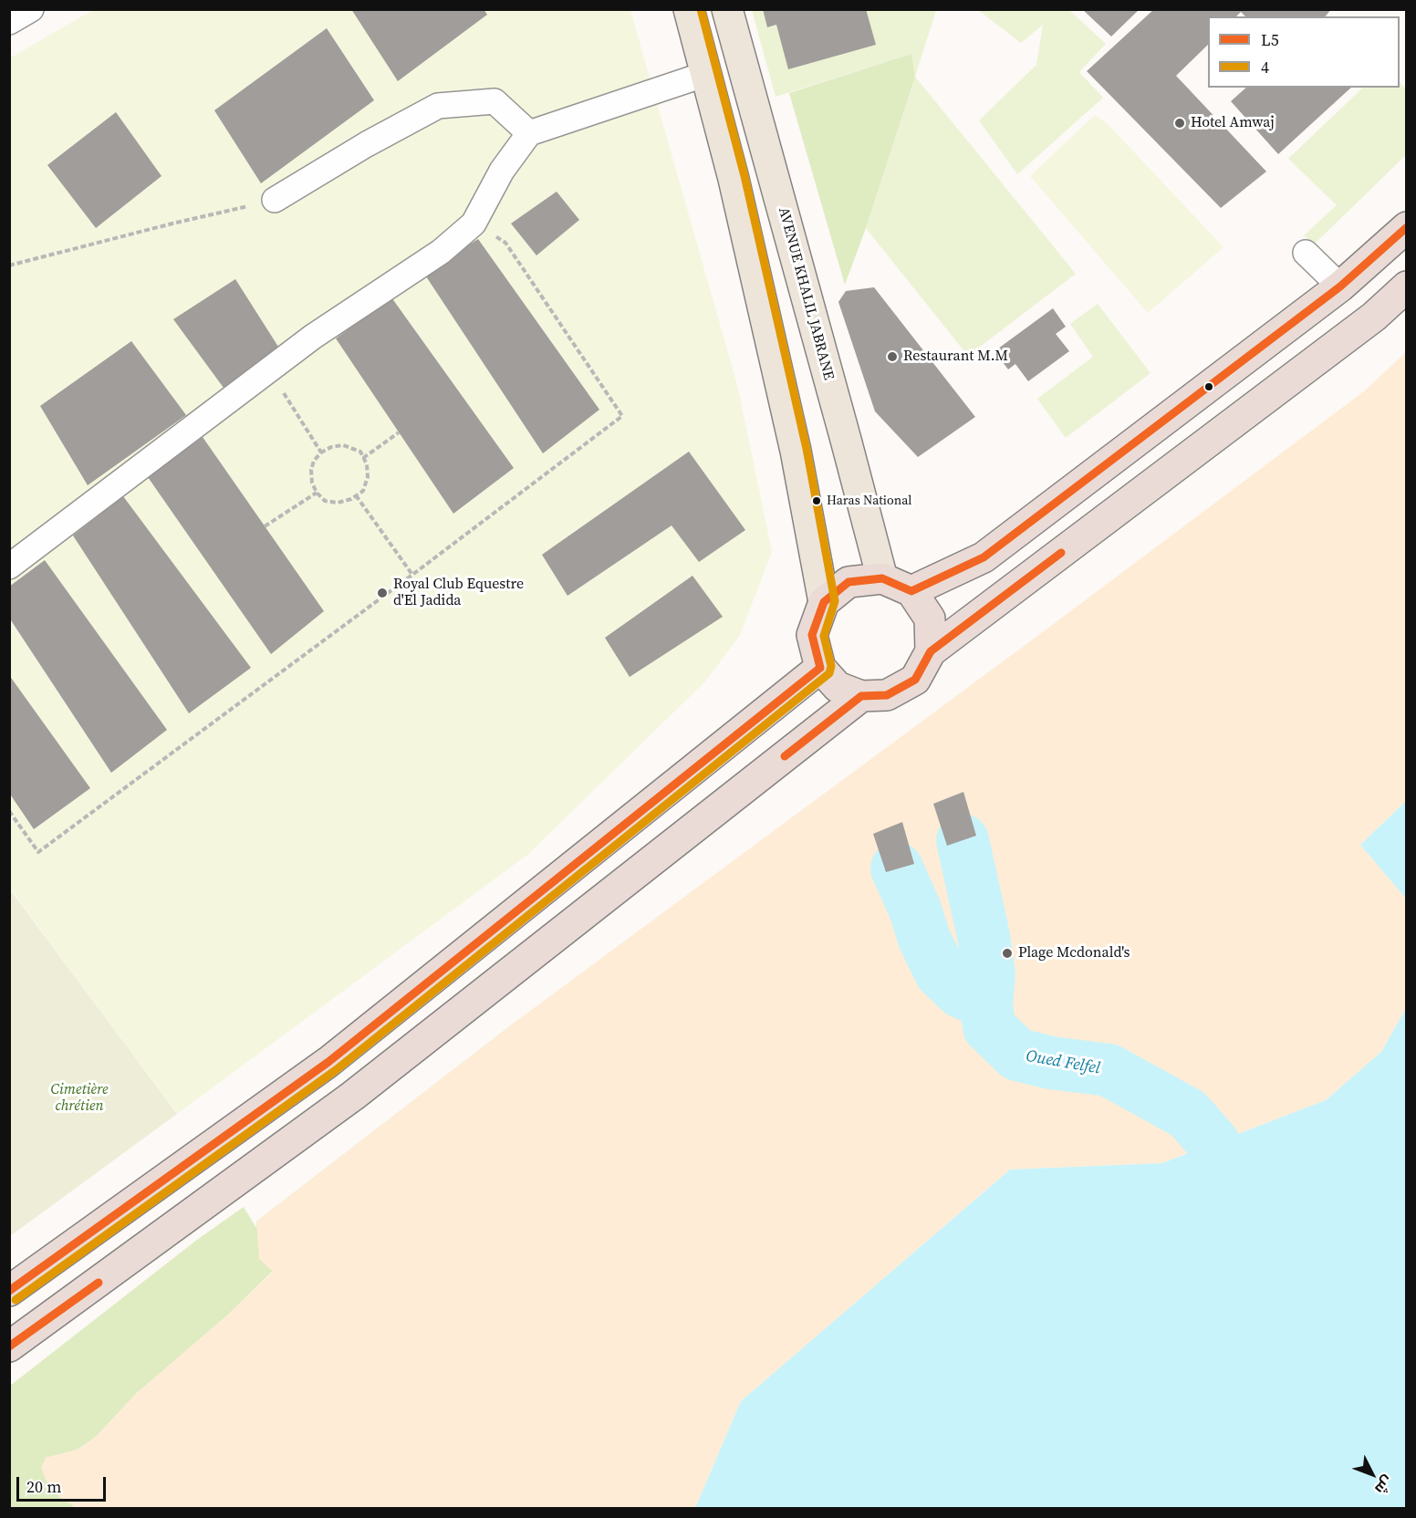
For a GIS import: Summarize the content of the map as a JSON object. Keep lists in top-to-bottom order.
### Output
{
  "streets": {
    "main road": ["AVENUE KHALIL JABRANE"]
  },
  "water": ["Oued Felfel"],
  "parks": ["Cimetière chrétien"],
  "places": [
    "Hotel Amwaj",
    "Restaurant M.M",
    "Haras National",
    "Royal Club Equestre d'El Jadida",
    "Plage Mcdonald's"
  ],
  "lines": ["transit line 4", "transit line L5"],
  "legend": ["L5", "4"],
  "scale_bar": "20 m",
  "north": "bottom right"
}
